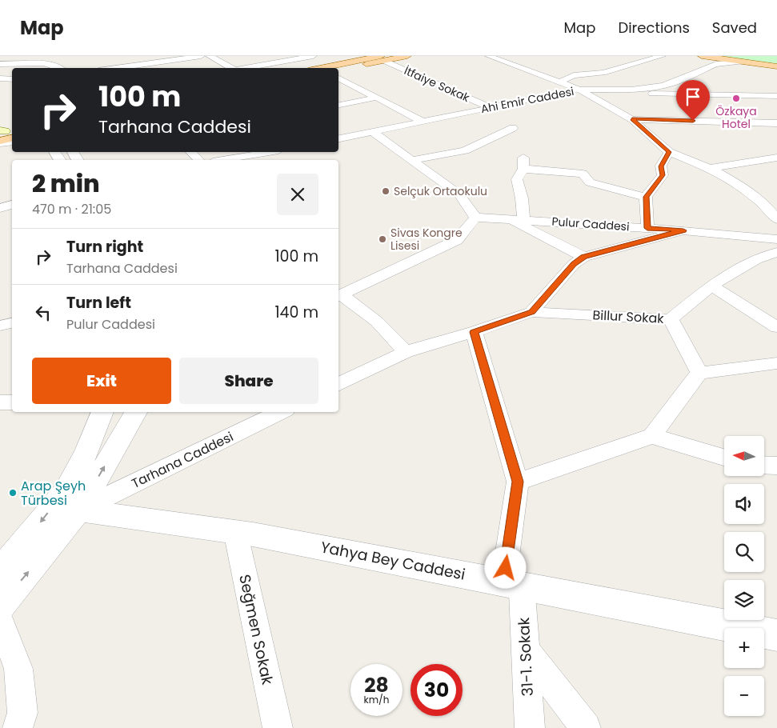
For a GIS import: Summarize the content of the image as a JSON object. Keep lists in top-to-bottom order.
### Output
{
  "streets": {
    "street": [
      "İtfaiye Sokak",
      "Ahi Emir Caddesi",
      "Pulur Caddesi",
      "Billur Sokak",
      "Tarhana Caddesi",
      "Yahya Bey Caddesi",
      "Seğmen Sokak",
      "31-1. Sokak"
    ]
  },
  "crossings": [
    ["İtfaiye Sokak", "Ahi Emir Caddesi"],
    ["Tarhana Caddesi", "Yahya Bey Caddesi"],
    ["Yahya Bey Caddesi", "Seğmen Sokak"],
    ["Yahya Bey Caddesi", "31-1. Sokak"]
  ],
  "places": [
    "Özkaya Hotel",
    "Selçuk Ortaokulu",
    "Sivas Kongre Lisesi",
    "Arap Şeyh Türbesi"
  ],
  "north": "left",
  "page": {
    "header": "Map",
    "nav": ["Map", "Directions", "Saved"],
    "turn": ["100 m", "Tarhana Caddesi"],
    "heading": ["2 min", "470 m · 21:05"],
    "list": [
      {
        "name": "Turn right",
        "note": "Tarhana Caddesi",
        "value": "100 m"
      },
      {
        "name": "Turn left",
        "note": "Pulur Caddesi",
        "value": "140 m"
      }
    ],
    "buttons": ["Exit", "Share"],
    "map_buttons": ["+", "−"],
    "speed": "28 km/h",
    "limit": "30"
  }
}
